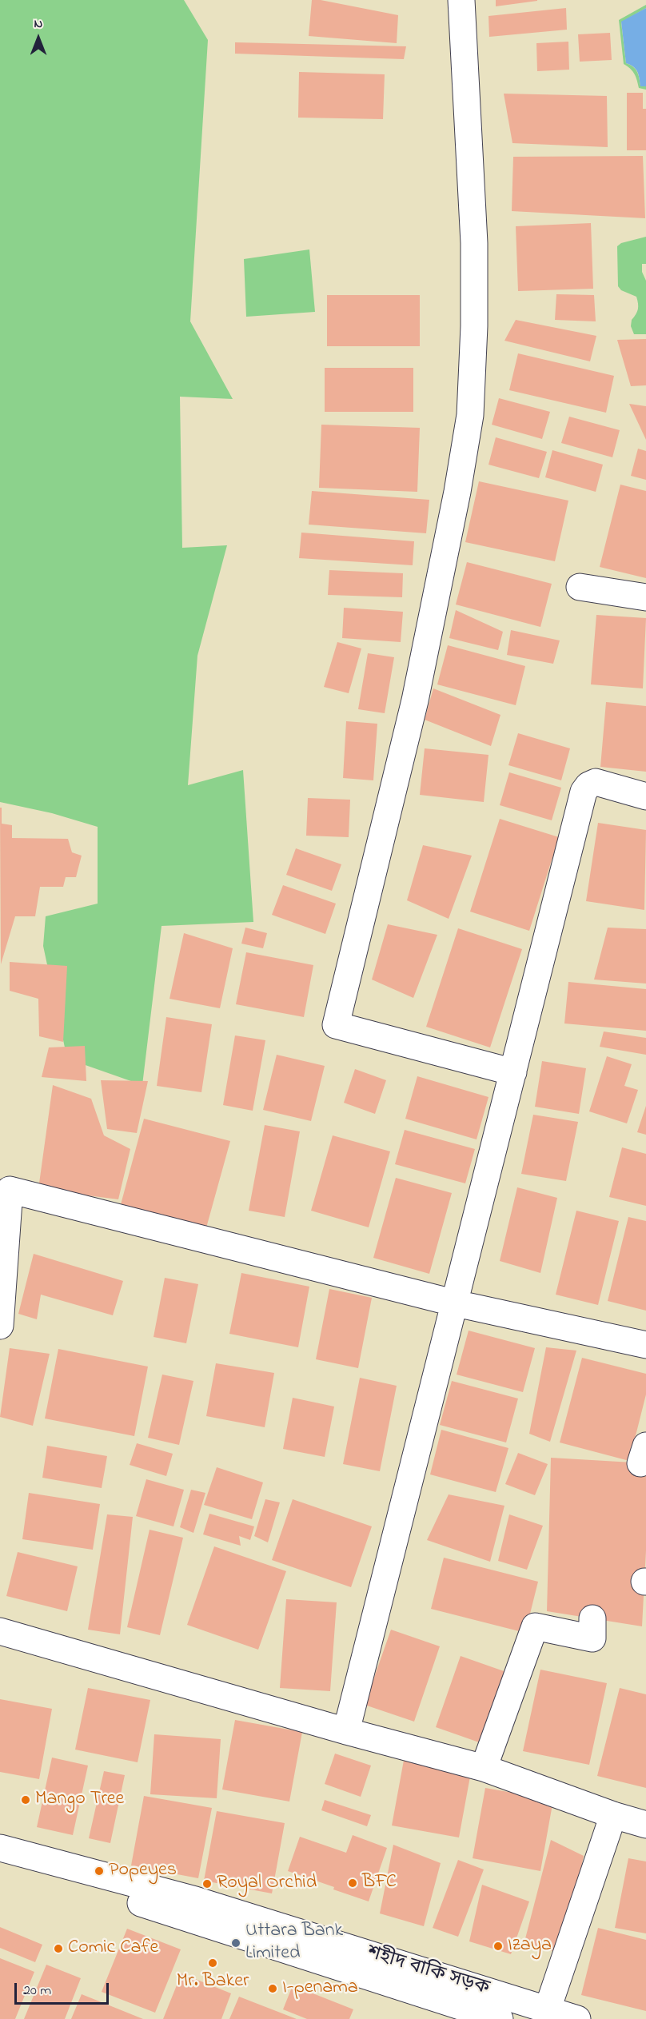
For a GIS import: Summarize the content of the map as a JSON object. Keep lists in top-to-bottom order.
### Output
{
  "streets": {
    "street": ["শহীদ বাকি সড়ক"]
  },
  "places": [
    "Mango Tree",
    "Popeyes",
    "BFC",
    "Royal Orchid",
    "Uttara Bank Limited",
    "Izaya",
    "Comic Cafe",
    "Mr. Baker",
    "I-penama"
  ],
  "scale_bar": "20 m",
  "north": "top"
}
